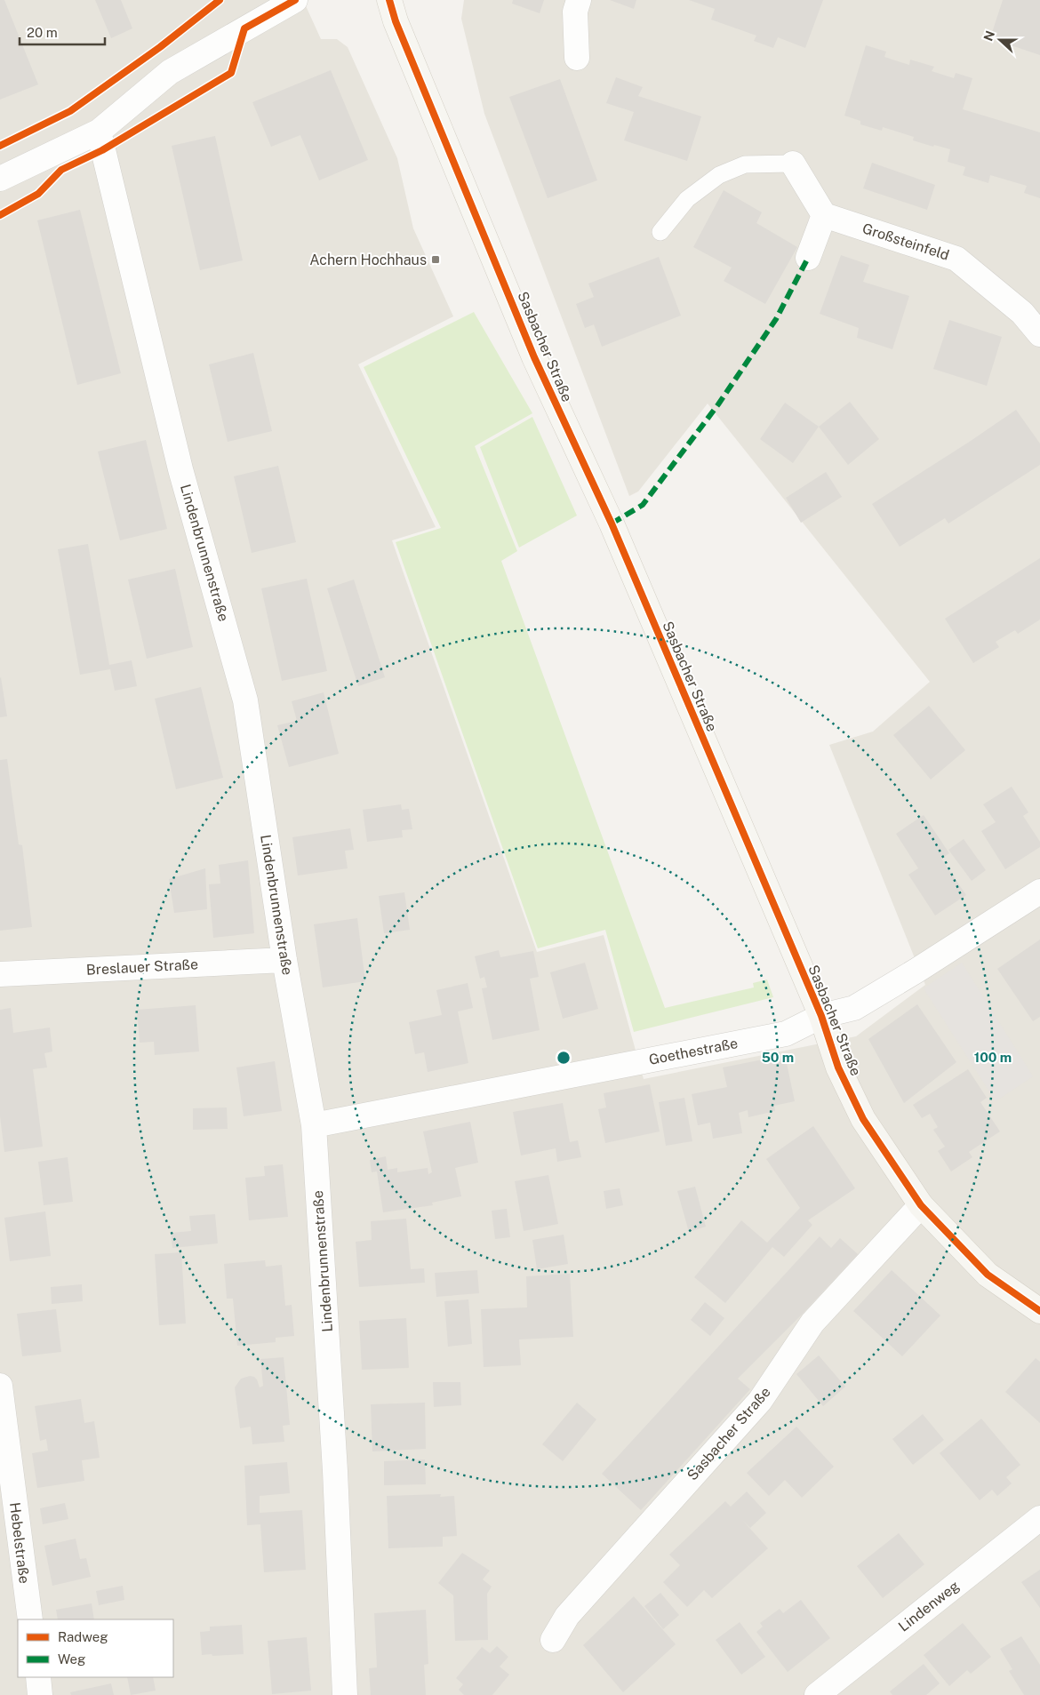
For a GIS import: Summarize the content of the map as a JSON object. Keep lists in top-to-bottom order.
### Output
{
  "streets": {
    "street": [
      "Großsteinfeld",
      "Sasbacher Straße",
      "Lindenbrunnenstraße",
      "Breslauer Straße",
      "Goethestraße",
      "Hebelstraße",
      "Lindenweg"
    ]
  },
  "crossings": [
    ["Sasbacher Straße", "Goethestraße"],
    ["Lindenbrunnenstraße", "Breslauer Straße"],
    ["Lindenbrunnenstraße", "Goethestraße"]
  ],
  "places": {
    "transit": ["Achern Hochhaus"]
  },
  "legend": ["Radweg", "Weg"],
  "scale_bar": "20 m",
  "north": "left",
  "rings": ["50 m", "100 m"]
}
